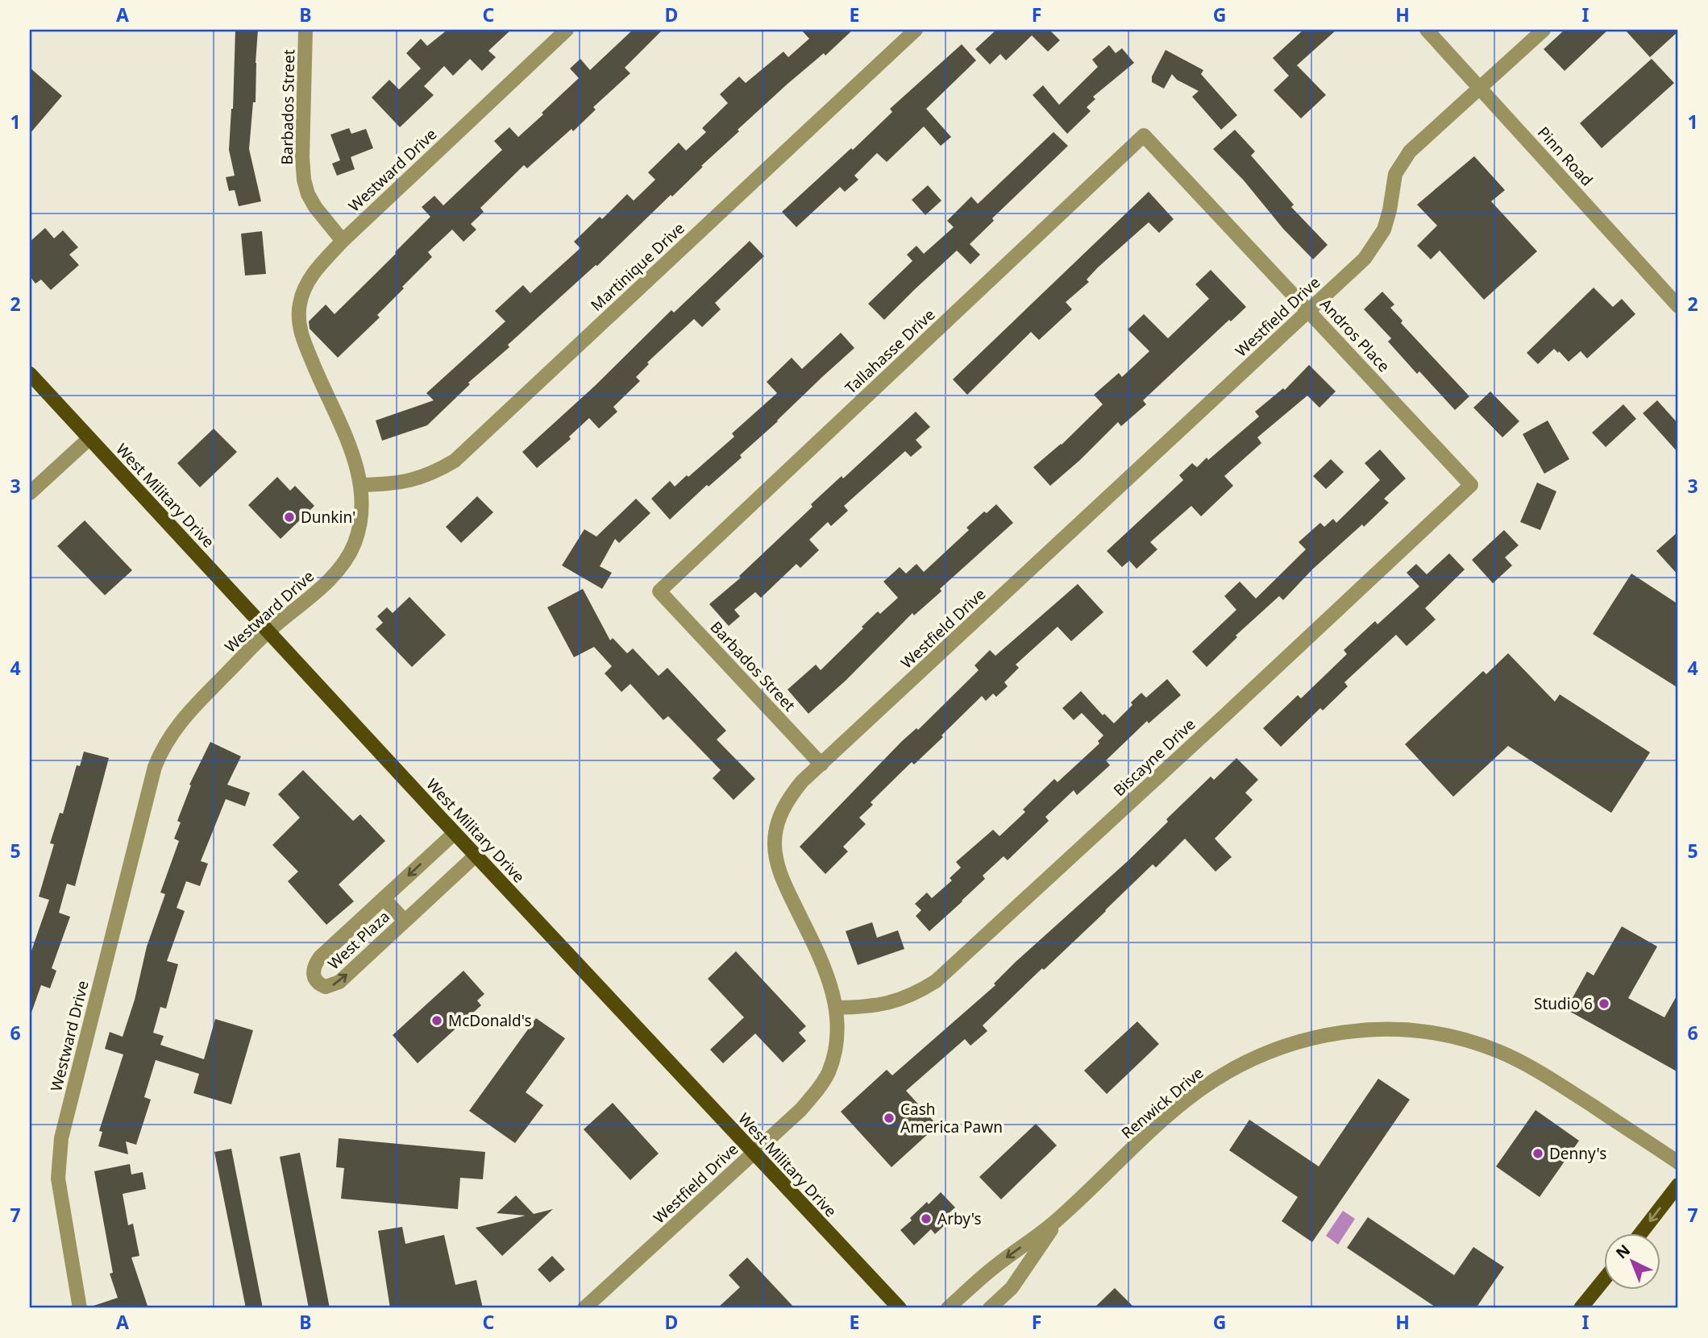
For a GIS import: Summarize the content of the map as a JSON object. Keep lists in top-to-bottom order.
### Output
{
  "streets": {
    "main road": ["West Military Drive"],
    "street": [
      "Barbados Street",
      "Pinn Road",
      "Westward Drive",
      "Martinique Drive",
      "Westfield Drive",
      "Andros Place",
      "Tallahasse Drive",
      "Biscayne Drive",
      "West Plaza",
      "Renwick Drive"
    ]
  },
  "crossings": [
    ["Barbados Street", "Westward Drive"],
    ["Barbados Street", "Westfield Drive"],
    ["Barbados Street", "Tallahasse Drive"],
    ["Pinn Road", "Westfield Drive"],
    ["Westward Drive", "Martinique Drive"],
    ["Westward Drive", "West Military Drive"],
    ["Westfield Drive", "Andros Place"],
    ["Westfield Drive", "West Military Drive"],
    ["Westfield Drive", "Biscayne Drive"],
    ["Andros Place", "Tallahasse Drive"],
    ["Andros Place", "Biscayne Drive"],
    ["West Military Drive", "West Plaza"]
  ],
  "places": [
    "Dunkin'",
    "Studio 6",
    "McDonald's",
    "Cash America Pawn",
    "Denny's",
    "Arby's"
  ],
  "north": "top left",
  "grid": {
    "columns": [
      "A",
      "B",
      "C",
      "D",
      "E",
      "F",
      "G",
      "H",
      "I"
    ],
    "rows": [
      "1",
      "2",
      "3",
      "4",
      "5",
      "6",
      "7"
    ]
  }
}
